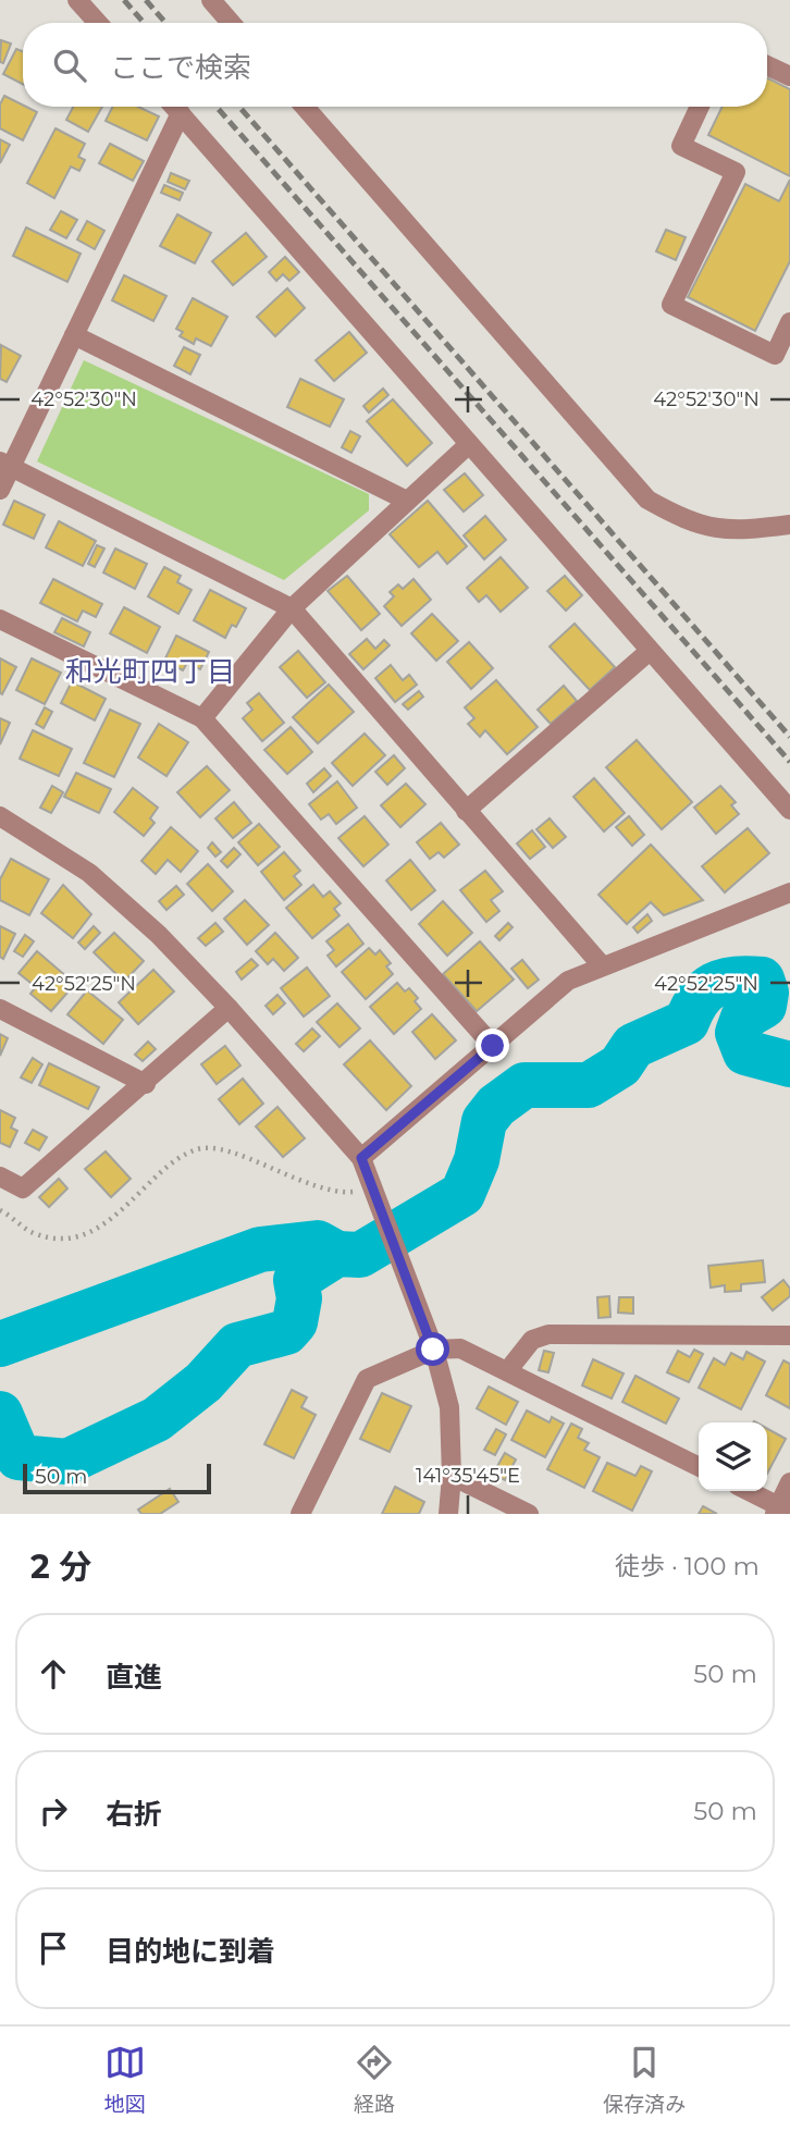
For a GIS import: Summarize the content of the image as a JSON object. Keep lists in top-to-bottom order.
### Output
{
  "districts": ["和光町四丁目"],
  "scale_bar": "50 m",
  "page": {
    "search": "ここで検索",
    "scale": "50 m",
    "heading": ["2 分", "徒歩 · 100 m"],
    "list": [
      ["直進", "50 m"],
      ["右折", "50 m"],
      "目的地に到着"
    ],
    "nav": ["地図", "経路", "保存済み"]
  },
  "coordinates": ["42°52'30\"N", "42°52'25\"N", "141°35'45\"E"]
}
